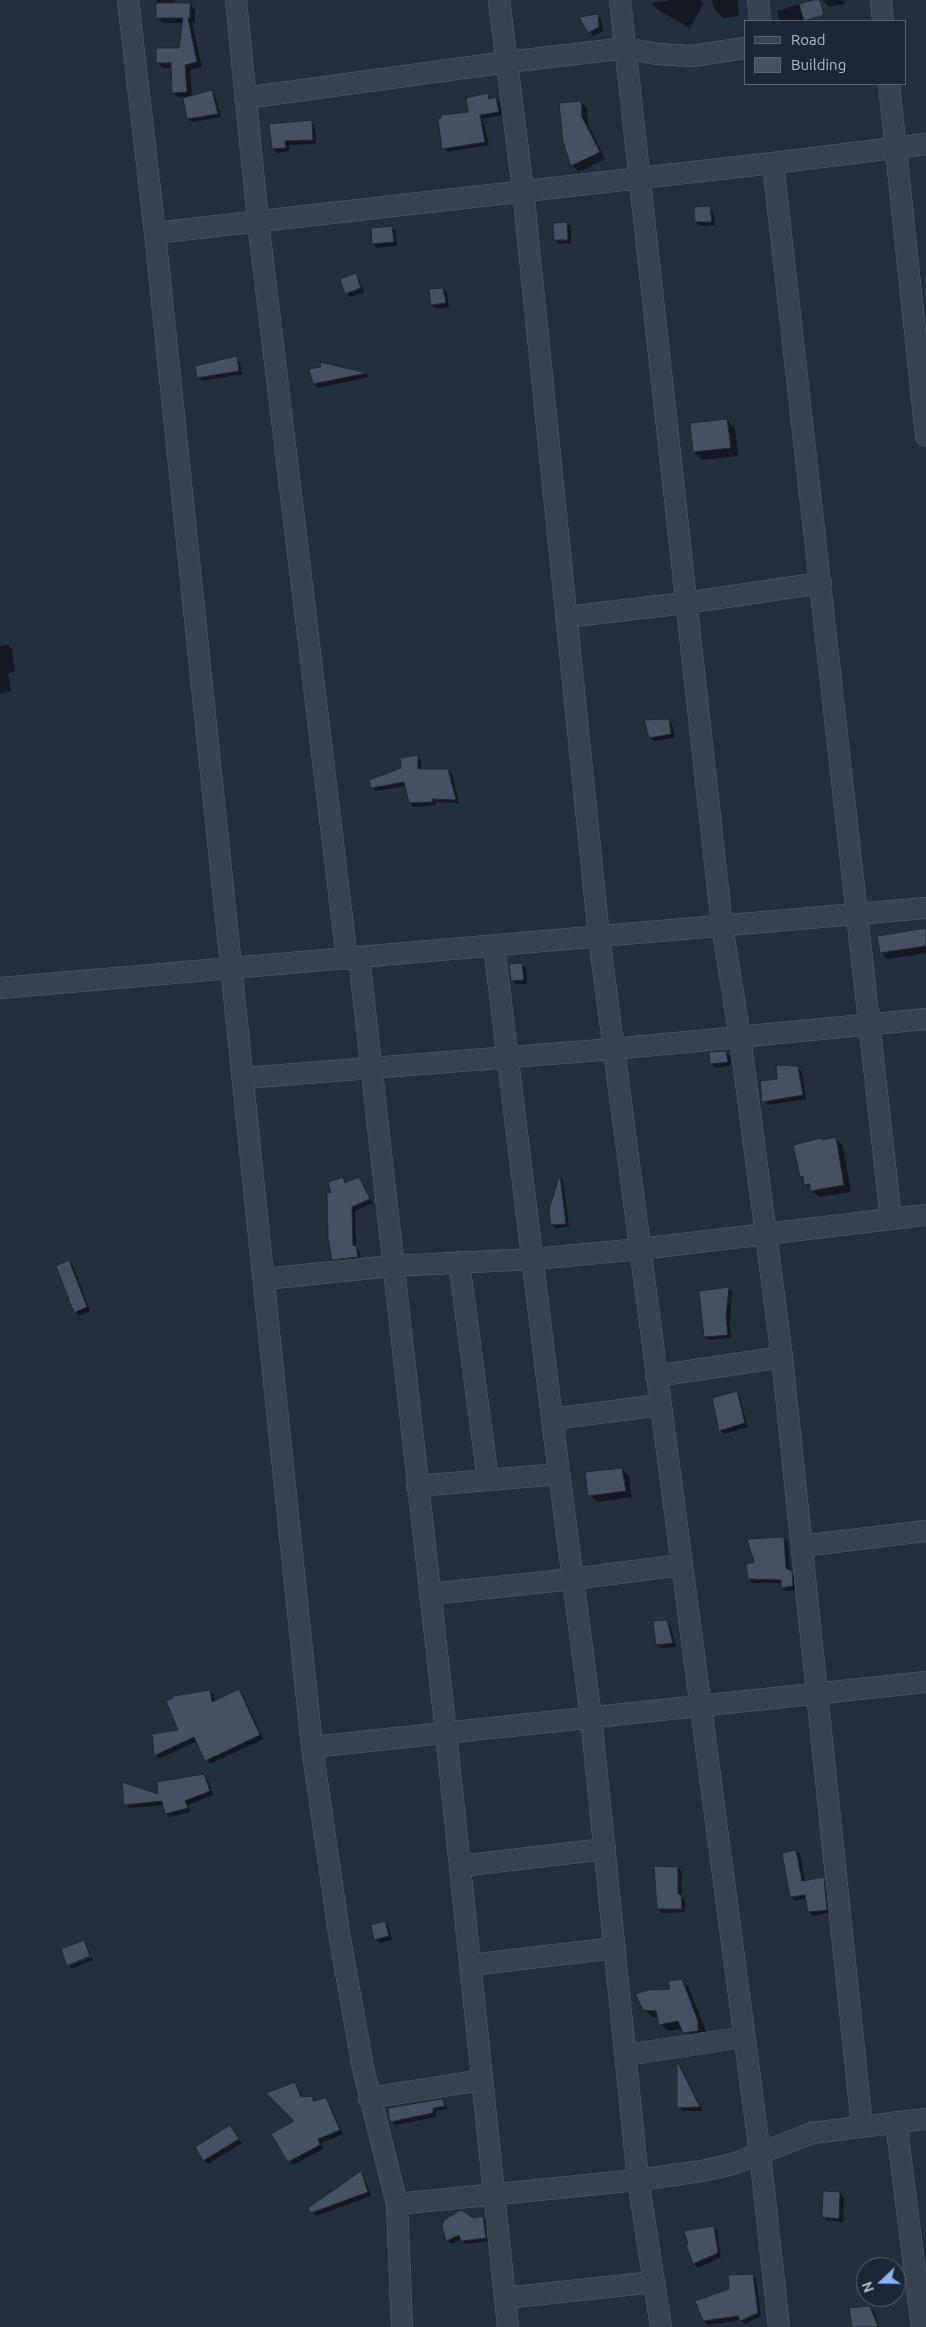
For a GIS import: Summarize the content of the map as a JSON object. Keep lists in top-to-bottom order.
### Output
{
  "legend": ["Road", "Building"],
  "north": "left"
}
